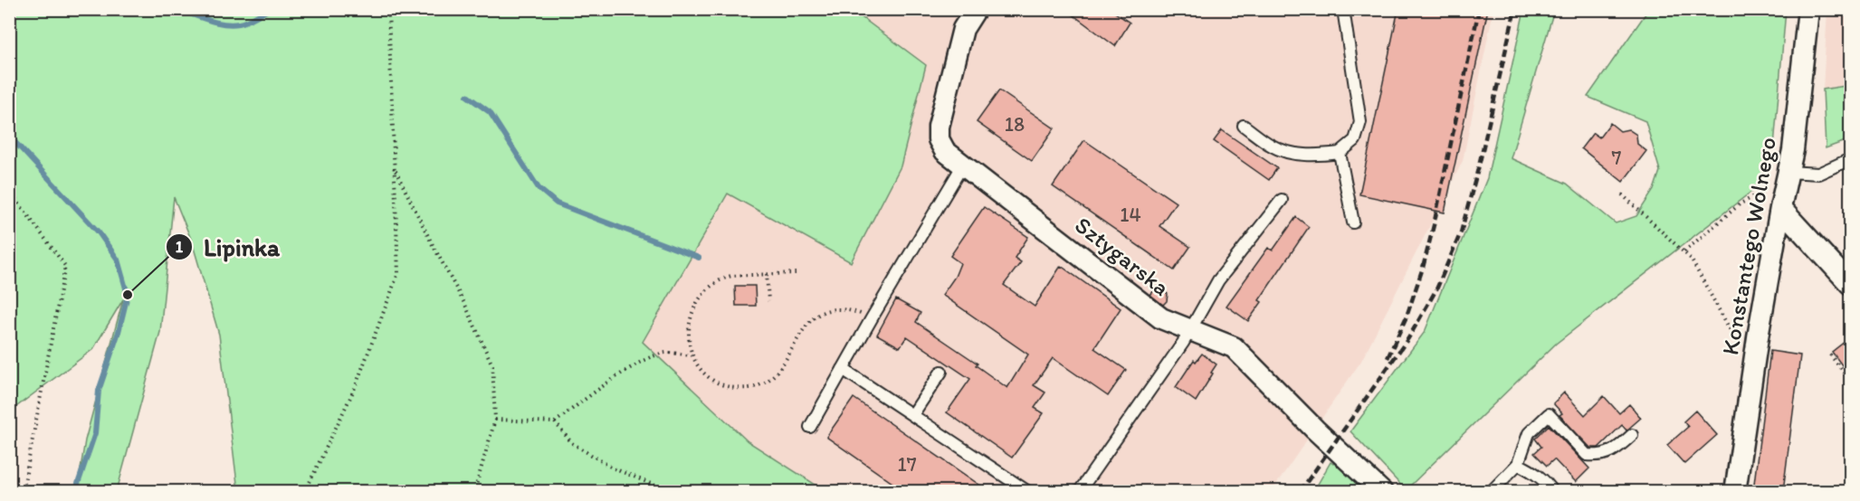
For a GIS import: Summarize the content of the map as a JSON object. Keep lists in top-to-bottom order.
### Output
{
  "streets": {
    "street": ["Konstantego Wolnego", "Sztygarska"]
  },
  "places": ["Lipinka"],
  "house_numbers": [
    "18",
    "7",
    "14",
    "17"
  ]
}
